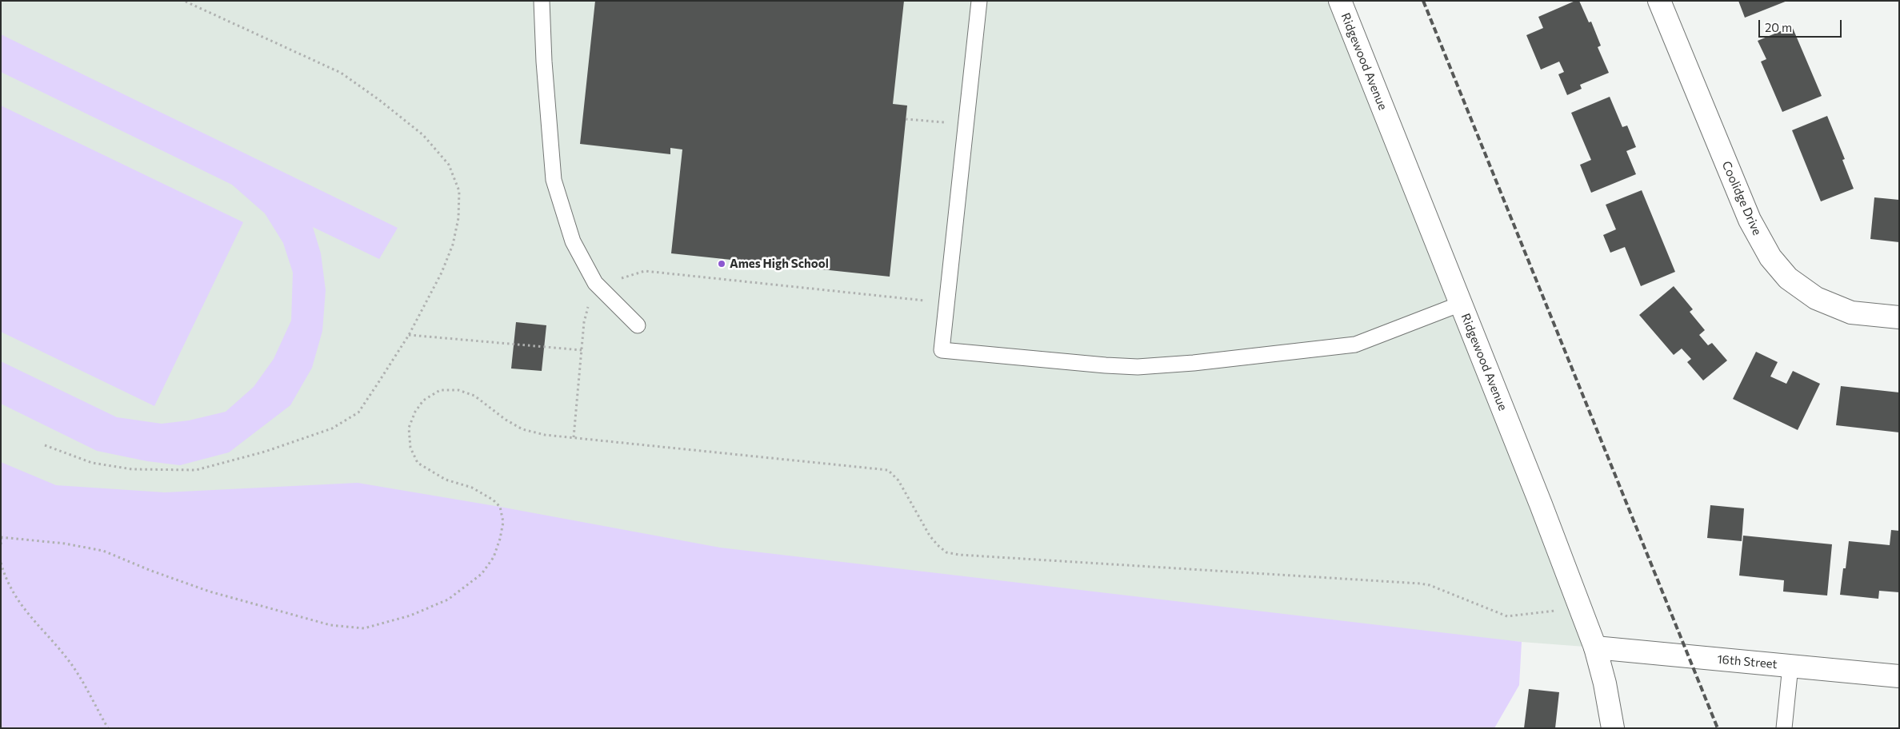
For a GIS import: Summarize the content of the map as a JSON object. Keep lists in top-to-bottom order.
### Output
{
  "streets": {
    "street": ["Ridgewood Avenue", "Coolidge Drive", "16th Street"]
  },
  "crossings": [
    ["Ridgewood Avenue", "16th Street"]
  ],
  "places": ["Ames High School"],
  "scale_bar": "20 m"
}
